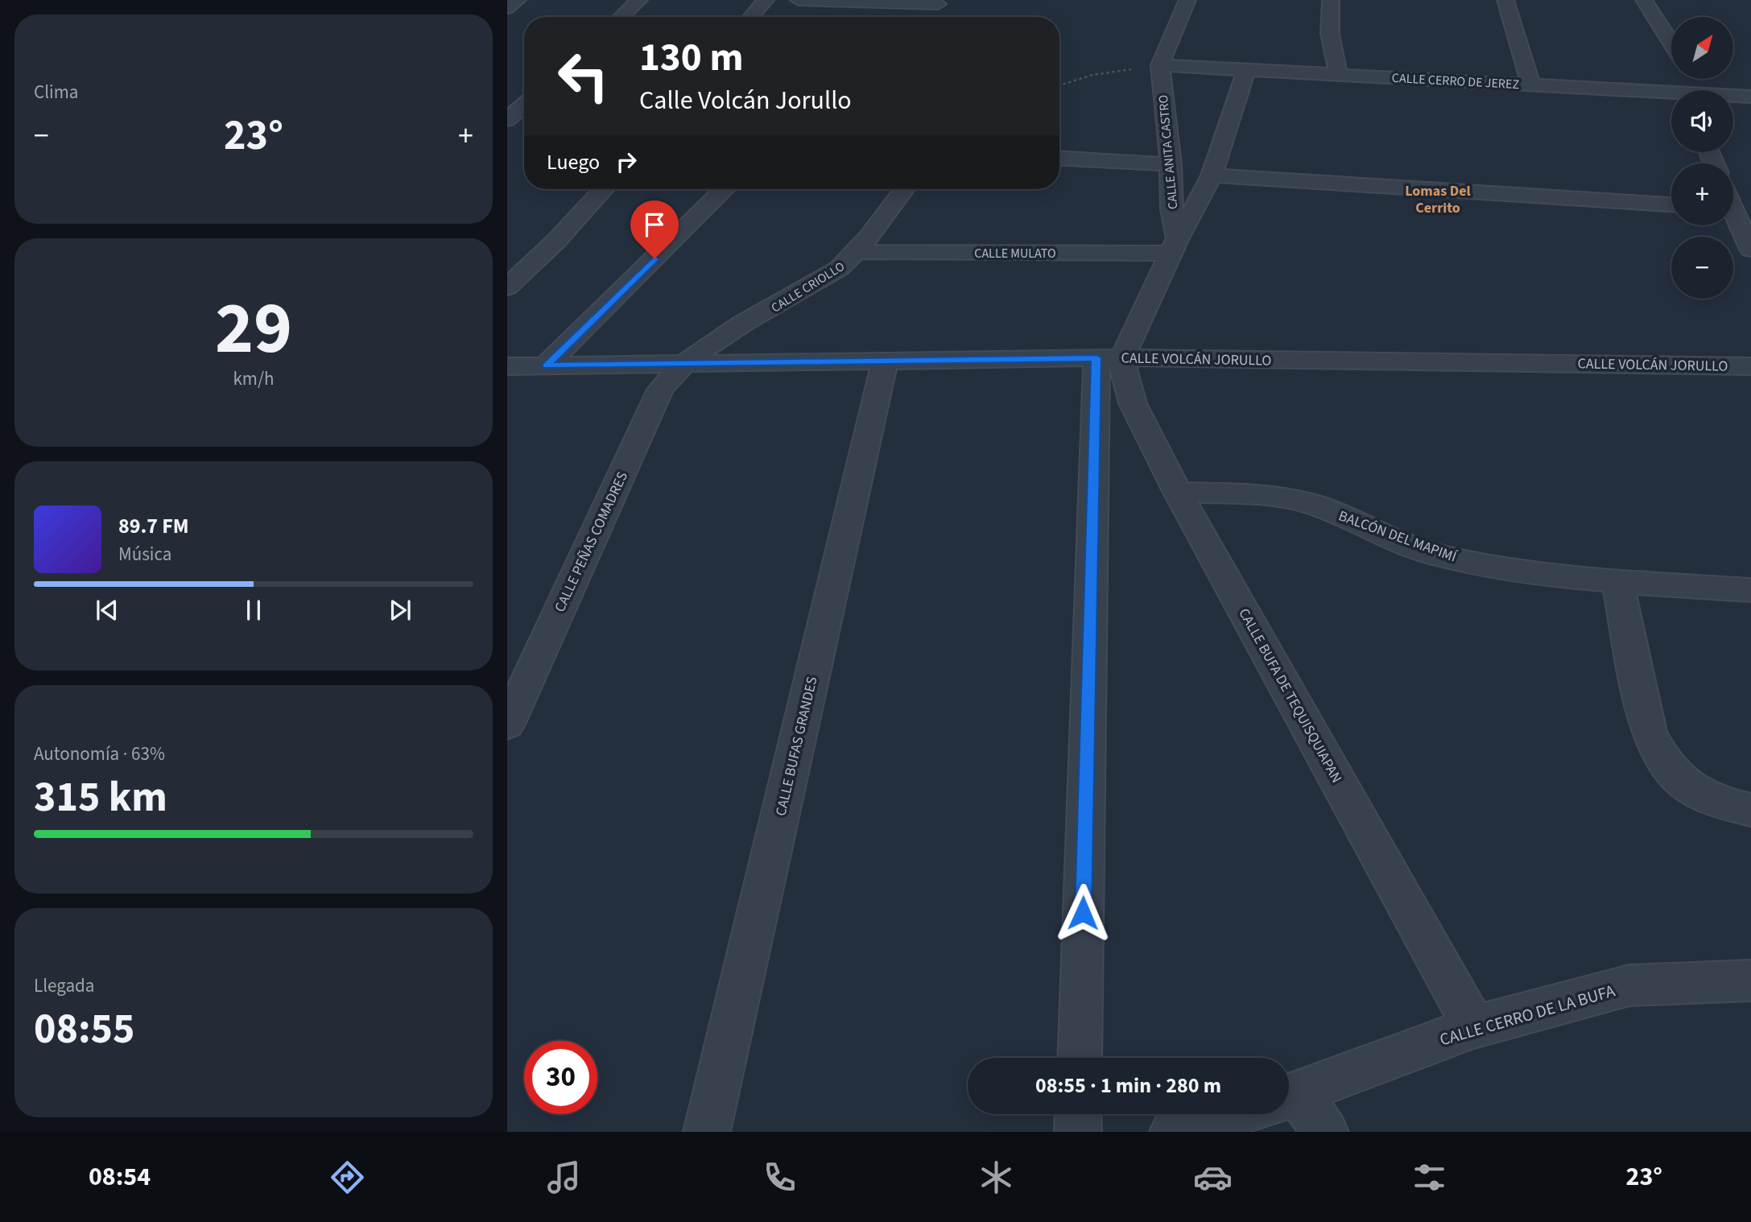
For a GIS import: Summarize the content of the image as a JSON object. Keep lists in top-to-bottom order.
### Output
{
  "streets": {
    "street": [
      "CALLE CERRO DE JEREZ",
      "CALLE ANITA CASTRO",
      "CALLE MULATO",
      "CALLE CRIOLLO",
      "CALLE VOLCÁN JORULLO",
      "BALCÓN DEL MAPIMÍ",
      "CALLE PEÑAS COMADRES",
      "CALLE BUFA DE TEQUISQUIAPAN",
      "CALLE BUFAS GRANDES",
      "CALLE CERRO DE LA BUFA"
    ]
  },
  "crossings": [
    ["CALLE CERRO DE JEREZ", "CALLE ANITA CASTRO"],
    ["CALLE ANITA CASTRO", "CALLE MULATO"],
    ["CALLE ANITA CASTRO", "CALLE VOLCÁN JORULLO"],
    ["CALLE ANITA CASTRO", "CALLE BUFA DE TEQUISQUIAPAN"],
    ["CALLE MULATO", "CALLE CRIOLLO"],
    ["CALLE CRIOLLO", "CALLE VOLCÁN JORULLO"],
    ["CALLE CRIOLLO", "CALLE PEÑAS COMADRES"],
    ["CALLE VOLCÁN JORULLO", "CALLE PEÑAS COMADRES"],
    ["CALLE VOLCÁN JORULLO", "CALLE BUFA DE TEQUISQUIAPAN"],
    ["CALLE VOLCÁN JORULLO", "CALLE BUFAS GRANDES"],
    ["BALCÓN DEL MAPIMÍ", "CALLE BUFA DE TEQUISQUIAPAN"],
    ["CALLE BUFA DE TEQUISQUIAPAN", "CALLE CERRO DE LA BUFA"]
  ],
  "districts": ["Lomas Del Cerrito"],
  "north": "top right",
  "page": {
    "tile": [
      "Clima",
      ["29", "km/h"],
      ["Autonomía · 63%", "315 km"],
      ["Llegada", "08:55"]
    ],
    "map_buttons": ["+", "−"],
    "turn": ["130 m", "Calle Volcán Jorullo"],
    "heat": ["−", "23°", "+"],
    "then": "Luego",
    "song": ["89.7 FM", "Música"],
    "limit": "30",
    "trip": "08:55 · 1 min · 280 m",
    "tabs": ["08:54", "23°"]
  }
}
